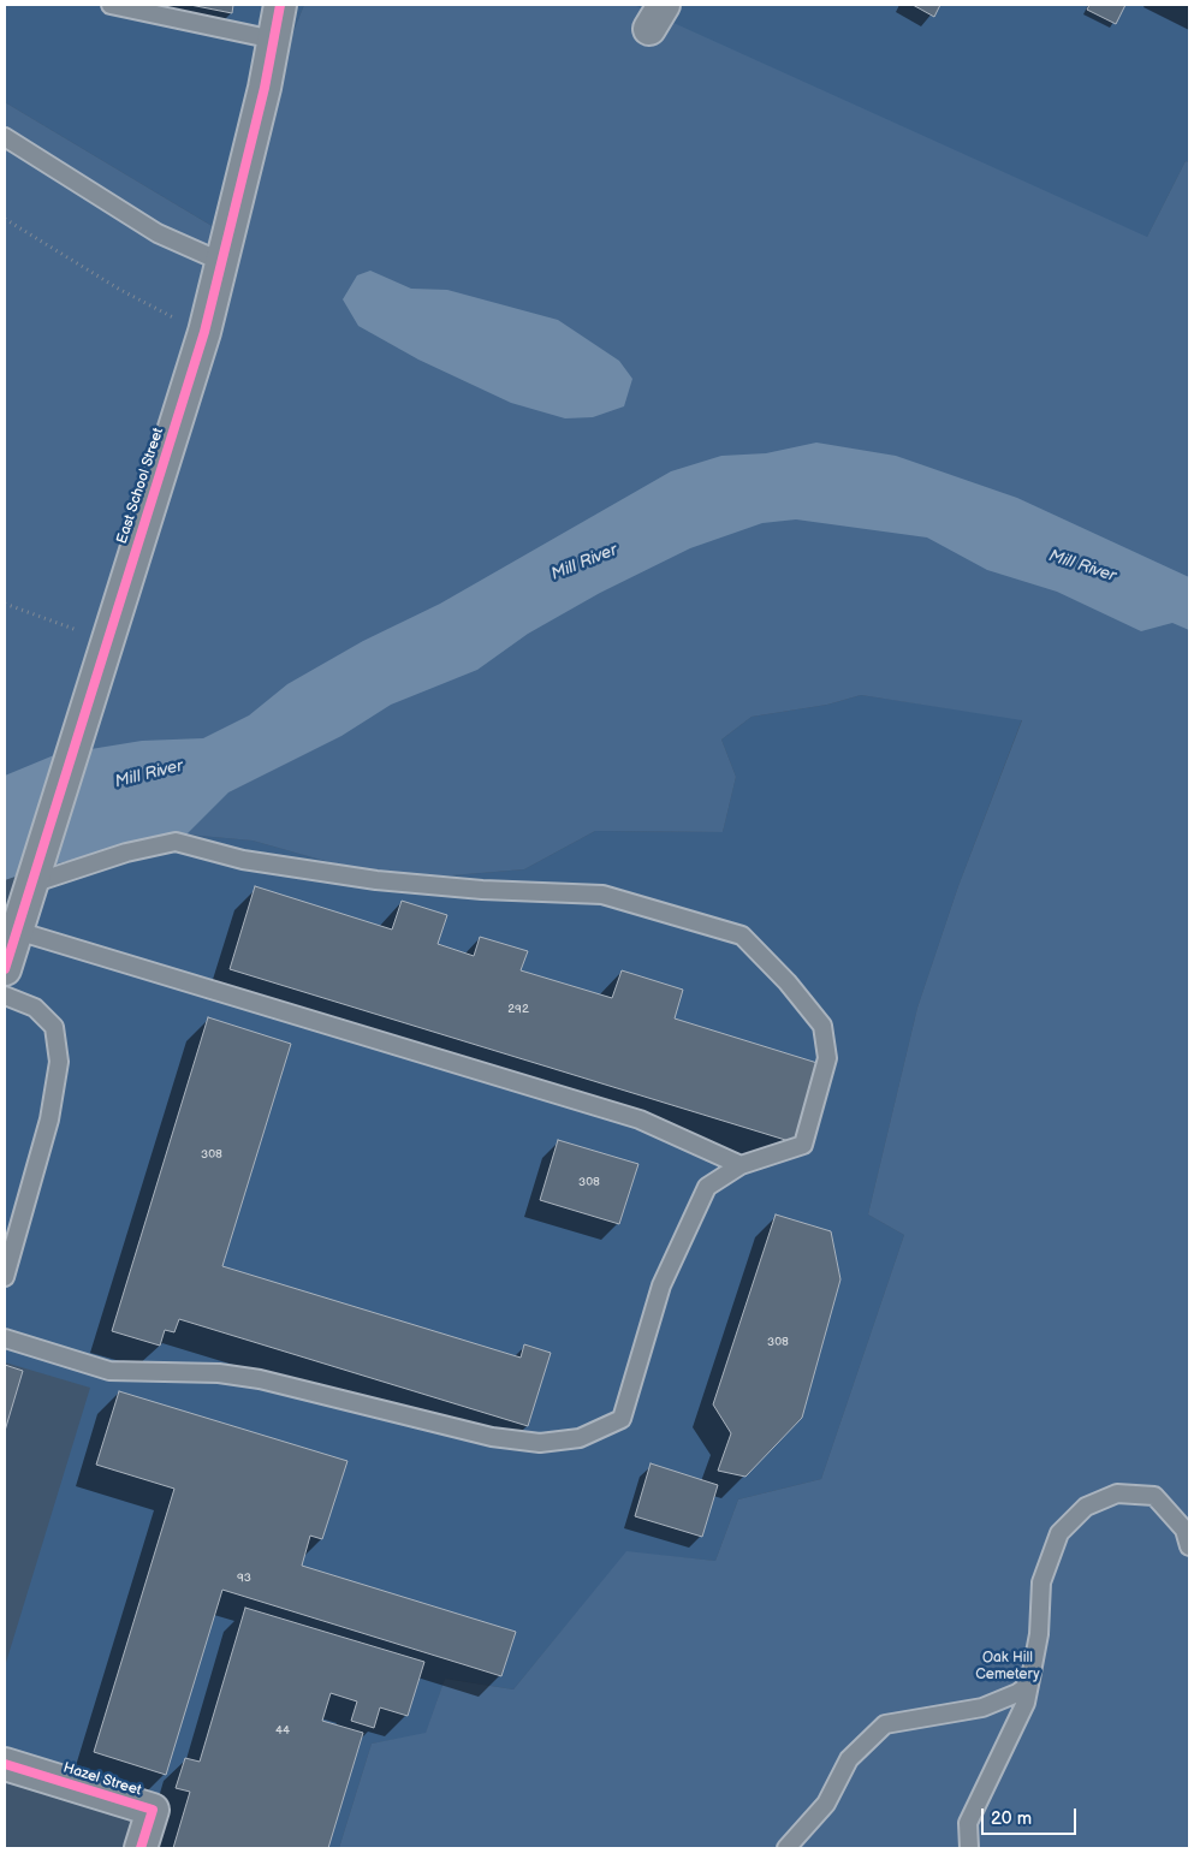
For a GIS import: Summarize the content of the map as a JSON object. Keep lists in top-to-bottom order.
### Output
{
  "streets": {
    "street": ["East School Street", "Hazel Street"]
  },
  "water": ["Mill River"],
  "parks": ["Oak Hill Cemetery"],
  "house_numbers": [
    "292",
    "308",
    "308",
    "308",
    "93",
    "44"
  ],
  "scale_bar": "20 m"
}
